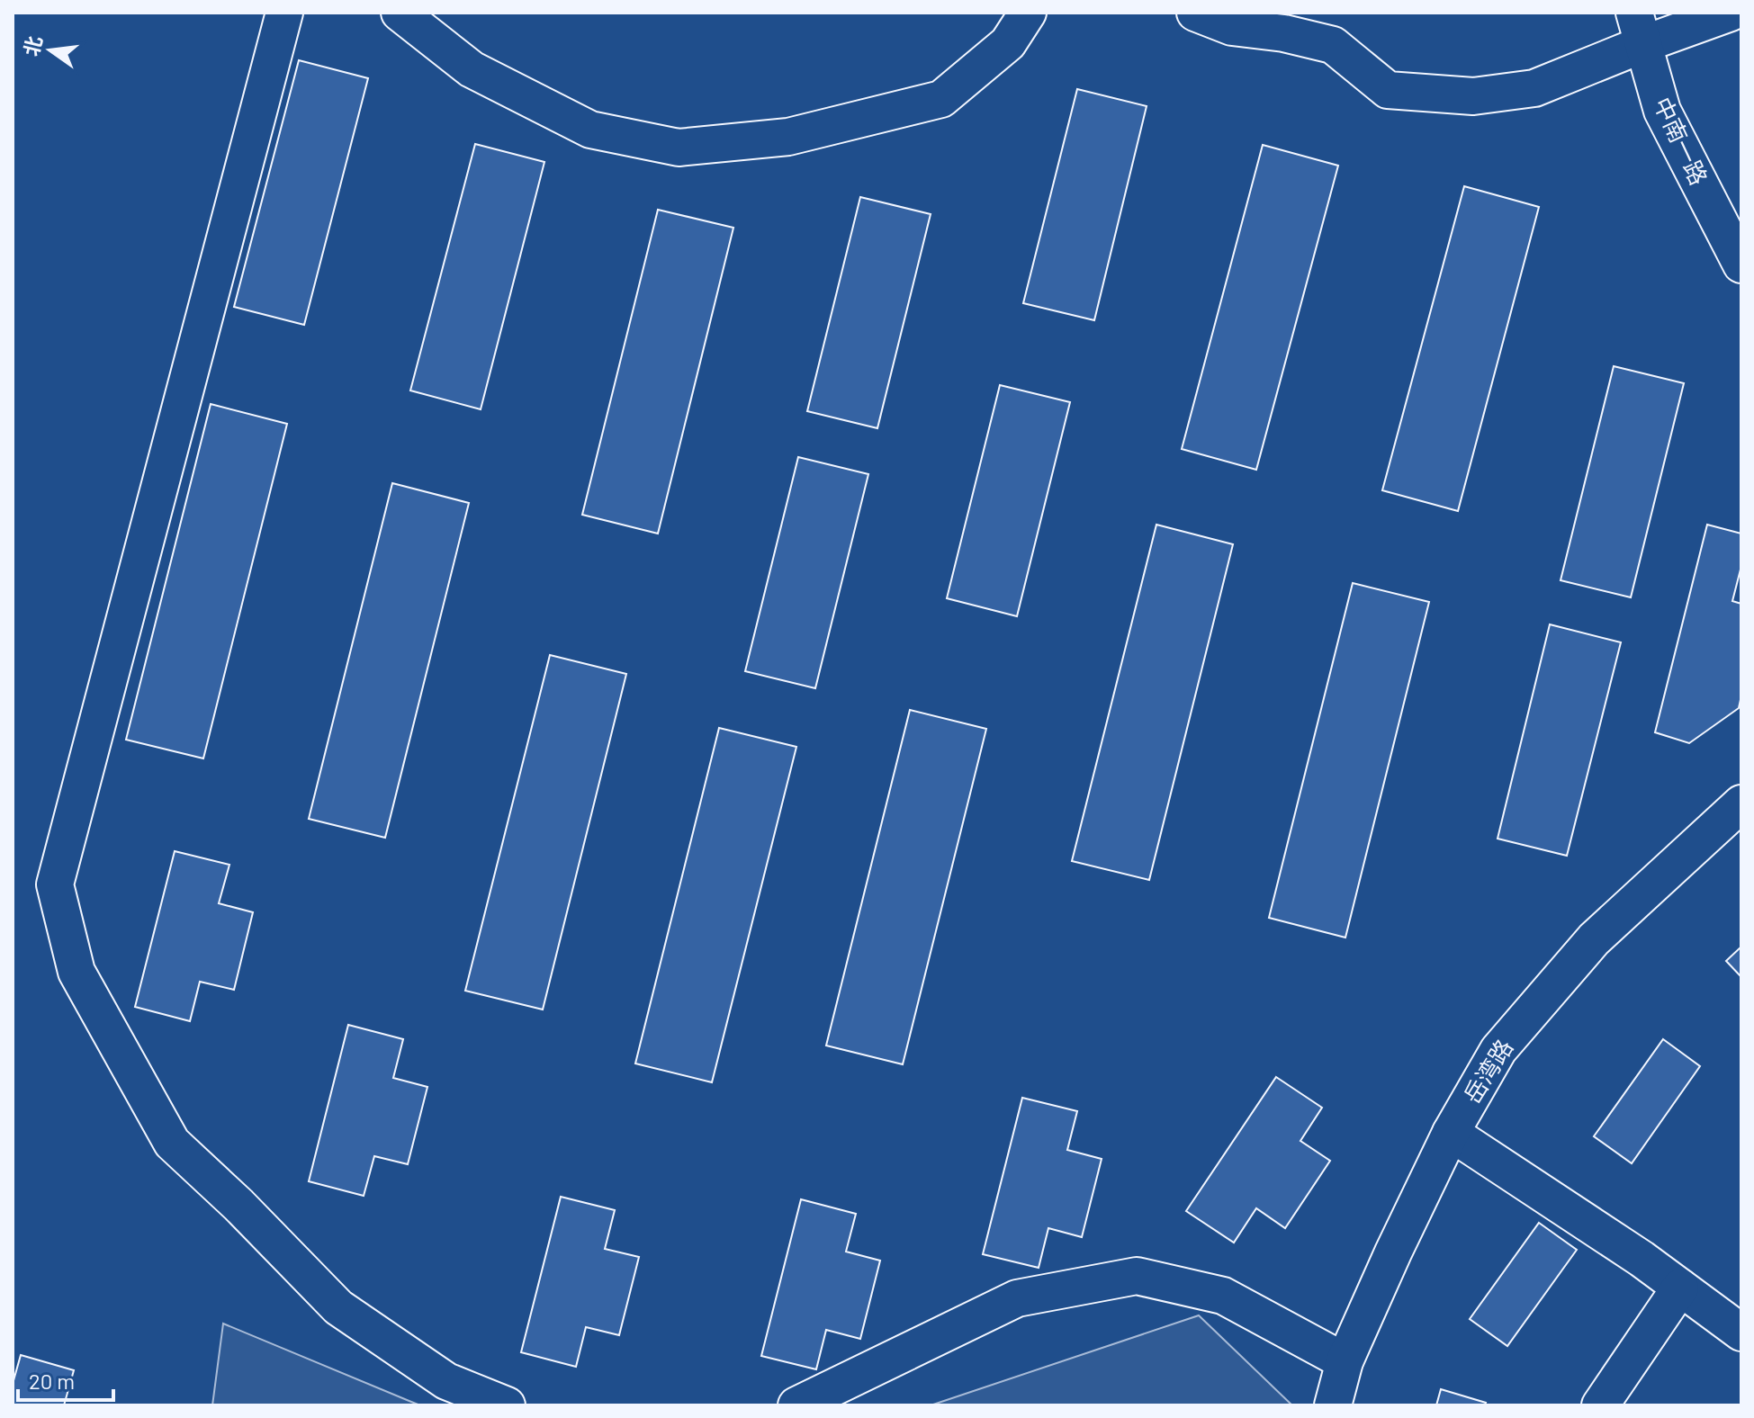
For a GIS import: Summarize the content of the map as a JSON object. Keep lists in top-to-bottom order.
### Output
{
  "streets": {
    "street": ["中南一路", "岳湾路"]
  },
  "scale_bar": "20 m",
  "north": "left"
}
